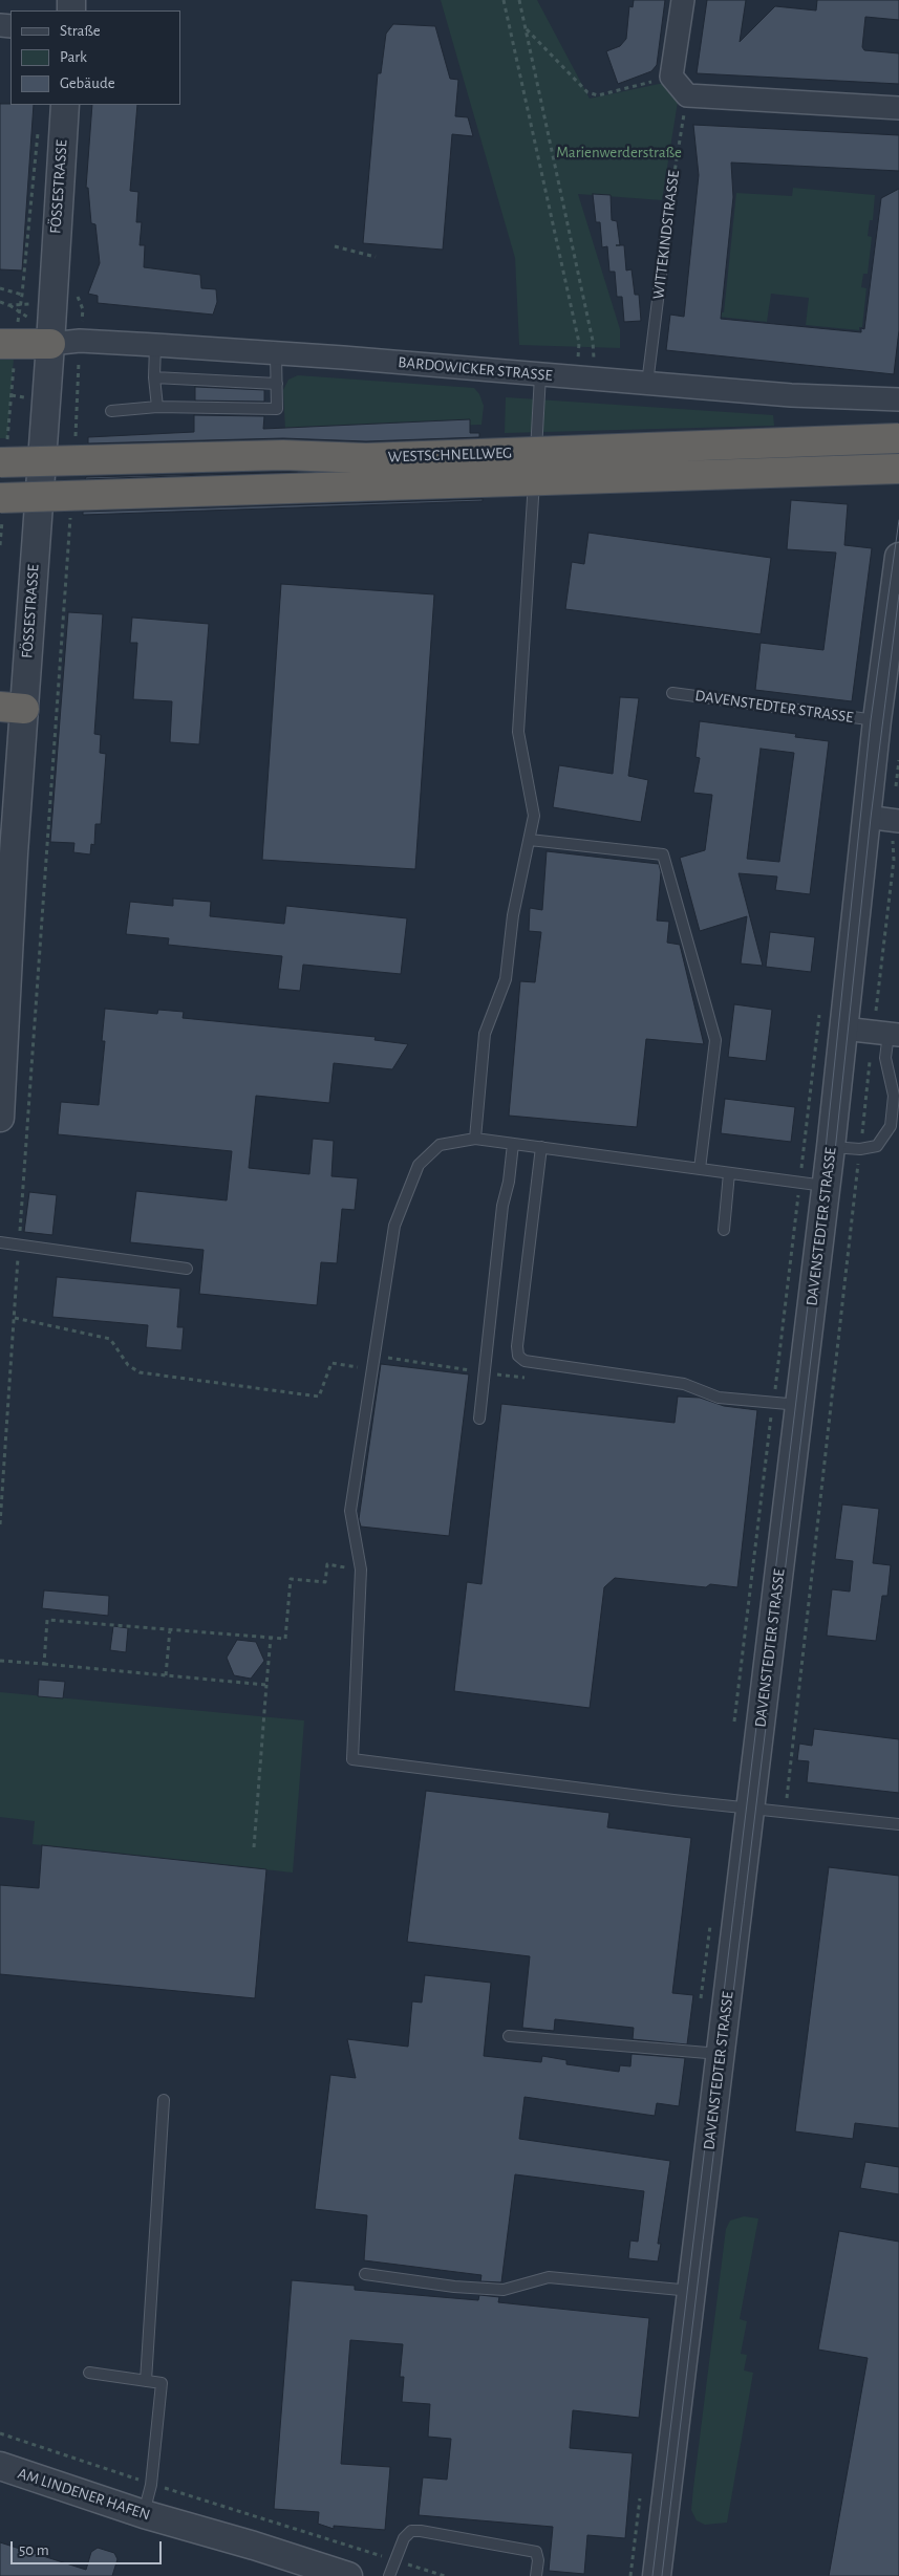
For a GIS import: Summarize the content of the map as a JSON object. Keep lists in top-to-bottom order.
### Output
{
  "streets": {
    "highway": ["WESTSCHNELLWEG"],
    "street": [
      "FÖSSESTRASSE",
      "BARDOWICKER STRASSE",
      "DAVENSTEDTER STRASSE",
      "AM LINDENER HAFEN"
    ],
    "lane": ["WITTEKINDSTRASSE"]
  },
  "crossings": [
    ["FÖSSESTRASSE", "BARDOWICKER STRASSE"],
    ["WITTEKINDSTRASSE", "BARDOWICKER STRASSE"]
  ],
  "parks": ["Marienwerderstraße"],
  "legend": ["Straße", "Park", "Gebäude"],
  "scale_bar": "50 m"
}
